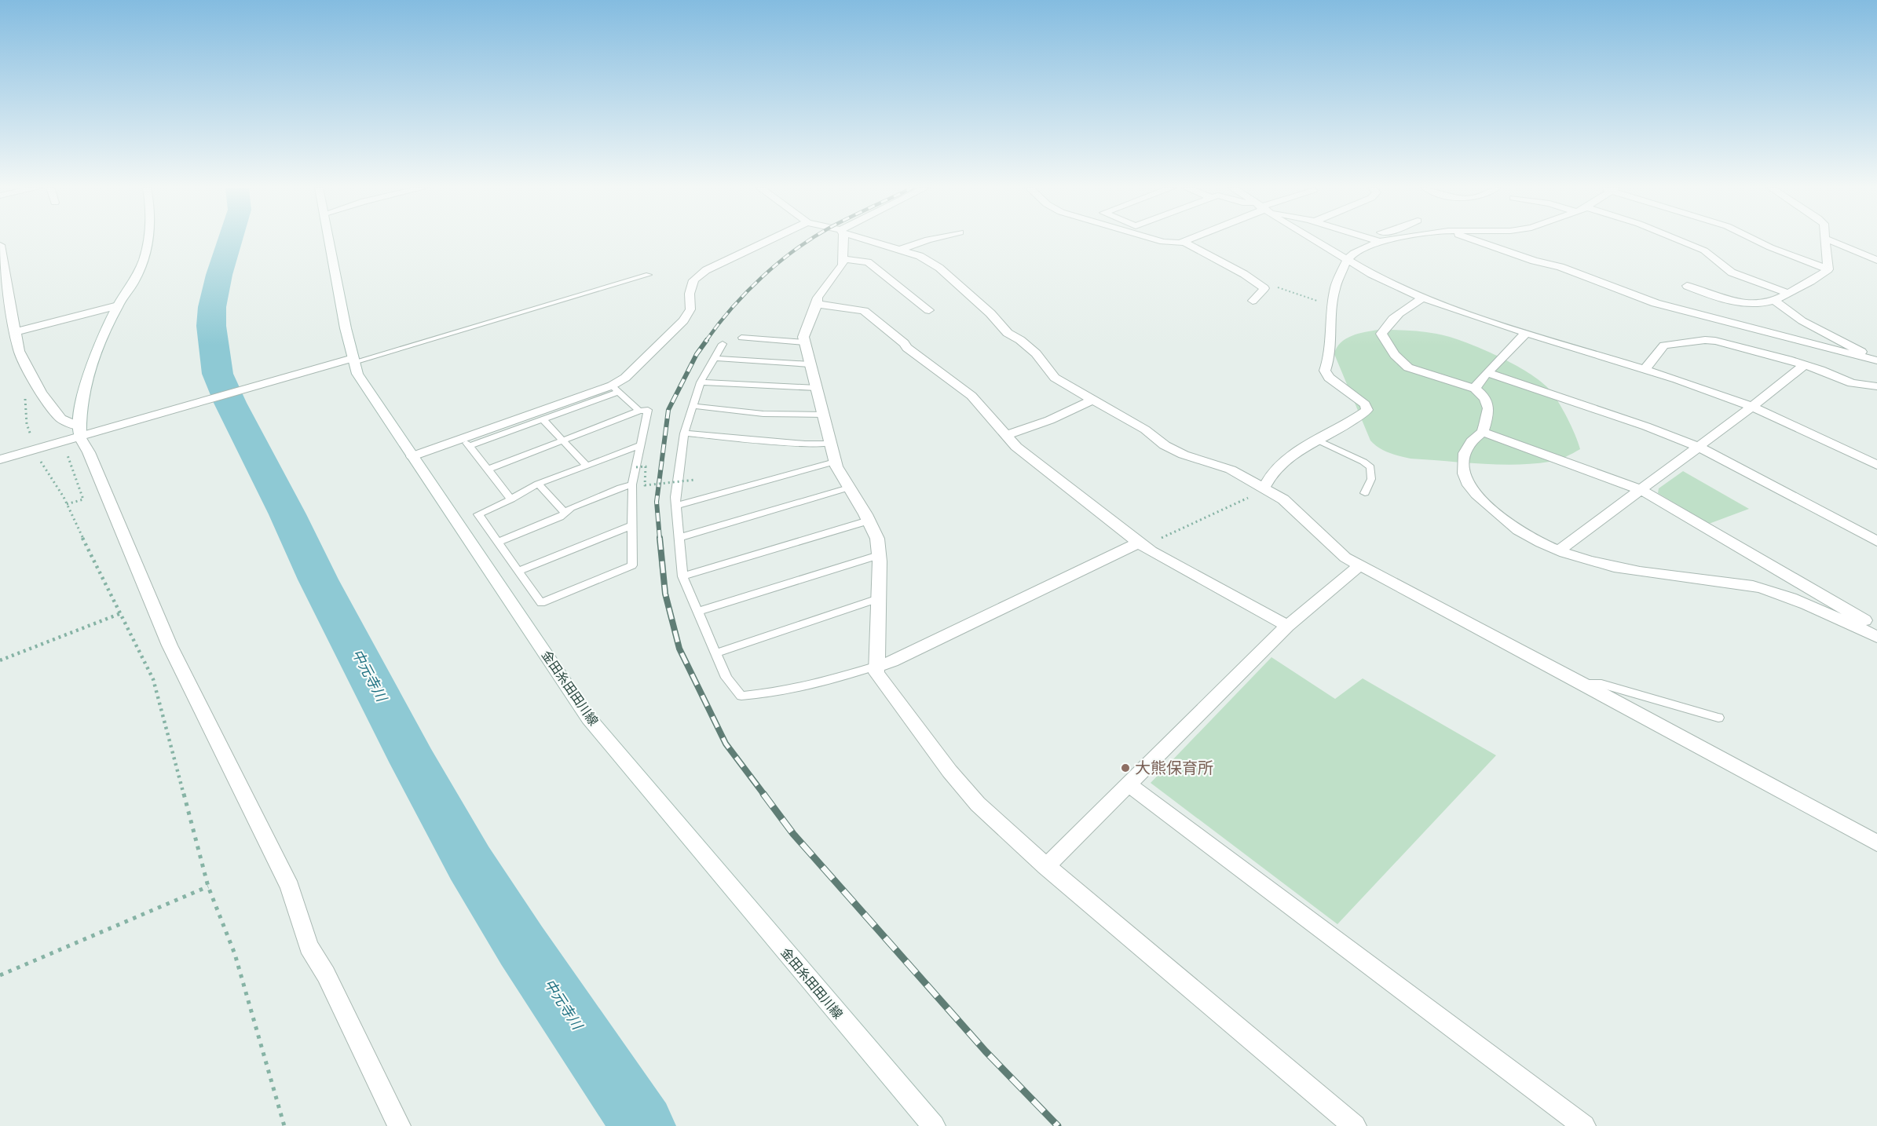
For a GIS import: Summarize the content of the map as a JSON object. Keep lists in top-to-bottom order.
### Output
{
  "streets": {
    "street": ["金田糸田田川線"]
  },
  "water": ["中元寺川"],
  "places": ["大熊保育所"]
}
